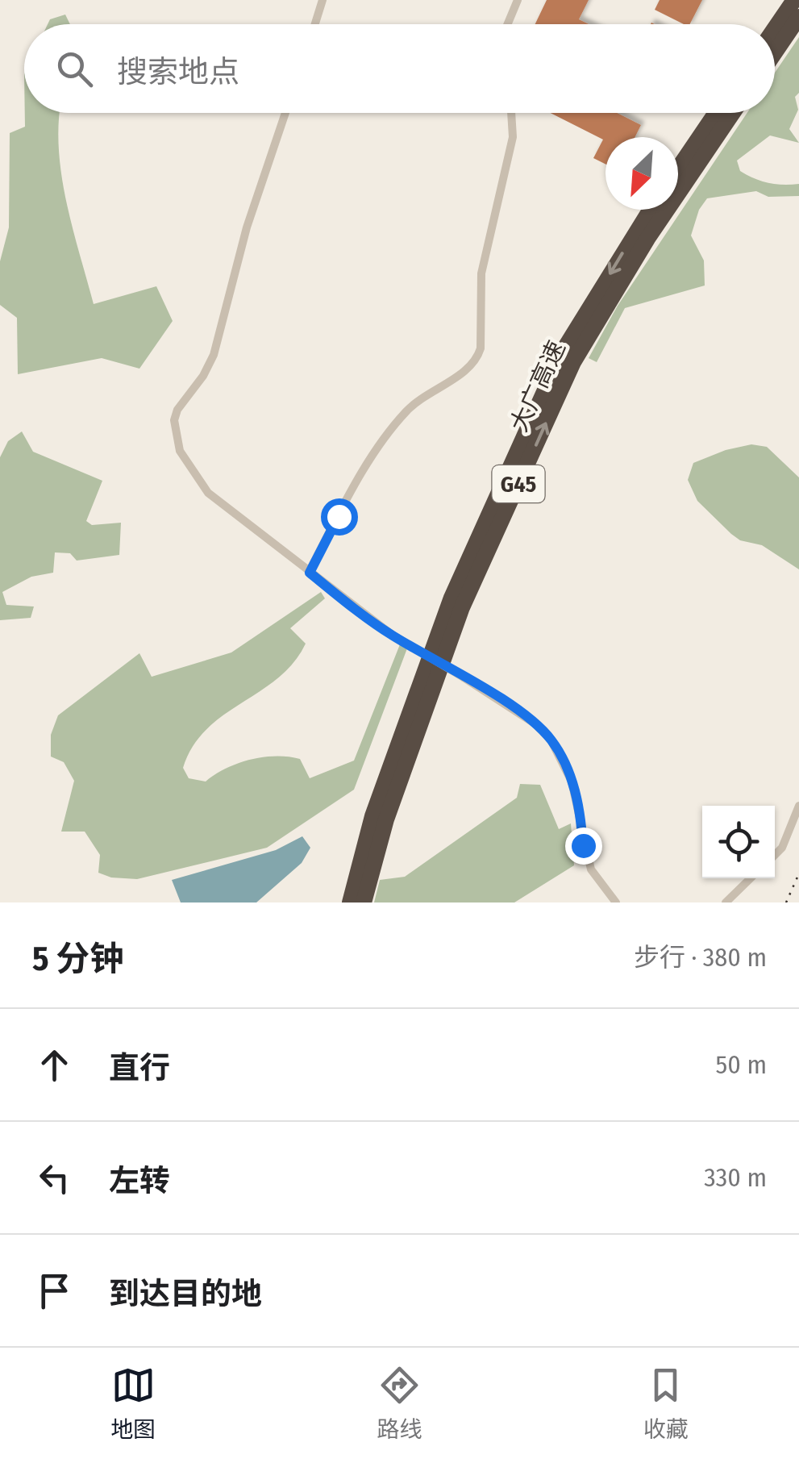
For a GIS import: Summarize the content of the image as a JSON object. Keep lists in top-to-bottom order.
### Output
{
  "streets": {
    "highway": ["大广高速", "G45"]
  },
  "north": "bottom left",
  "page": {
    "search": "搜索地点",
    "heading": ["5 分钟", "步行 · 380 m"],
    "list": [
      ["直行", "50 m"],
      ["左转", "330 m"],
      "到达目的地"
    ],
    "nav": ["地图", "路线", "收藏"]
  }
}
